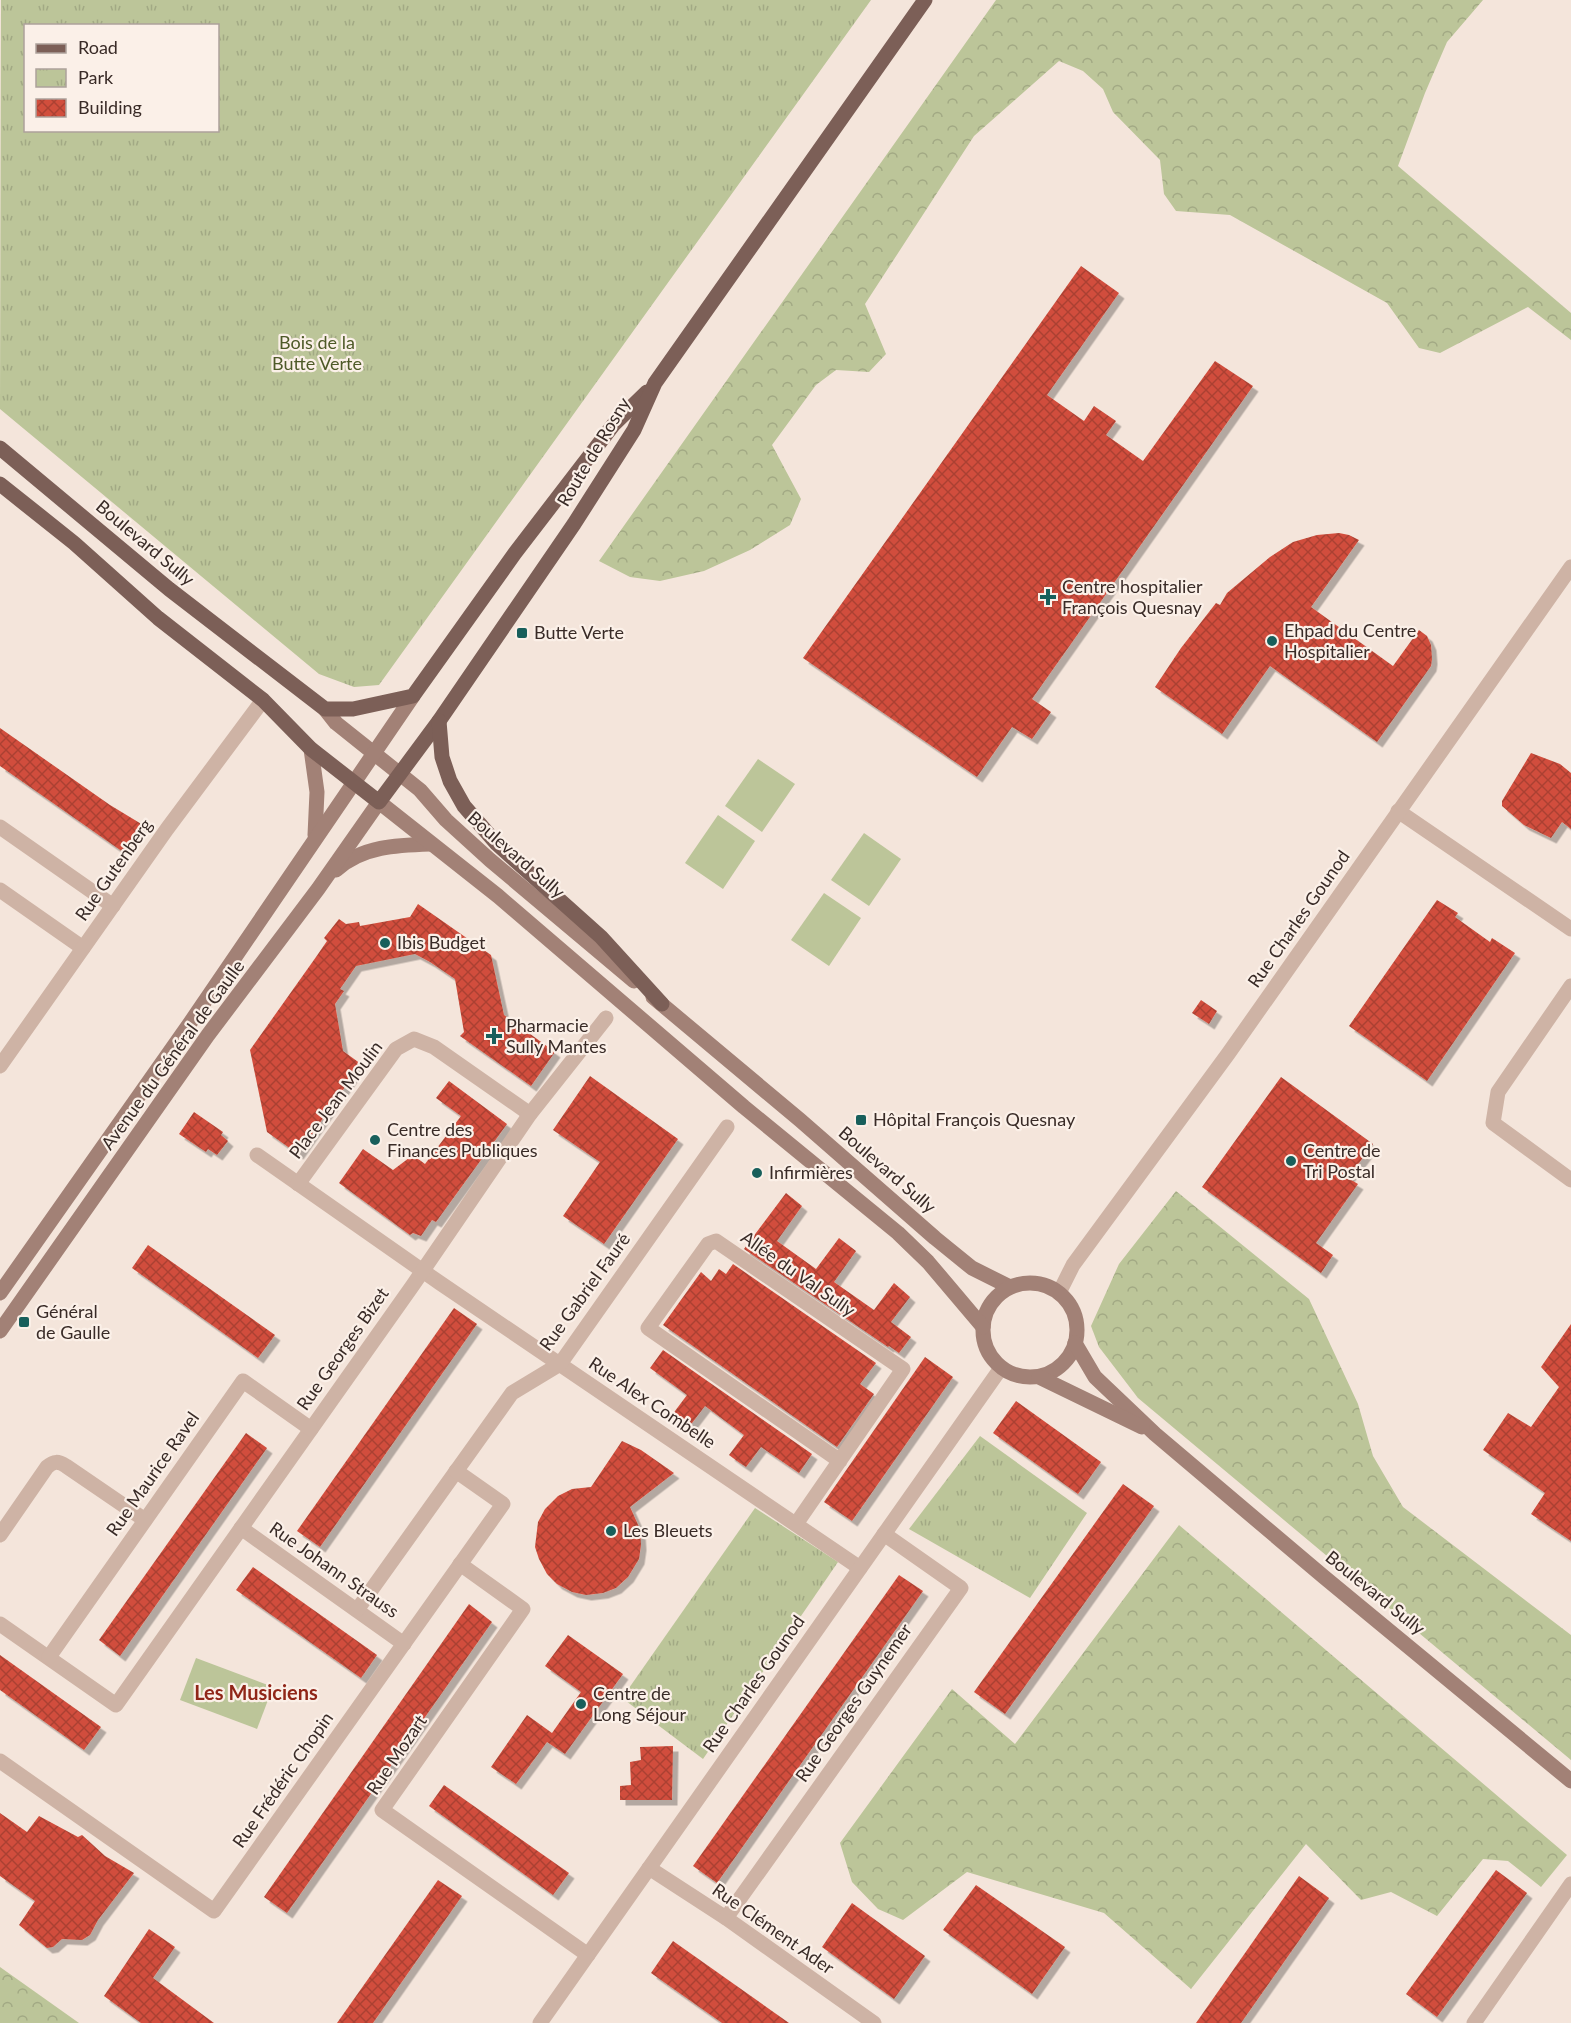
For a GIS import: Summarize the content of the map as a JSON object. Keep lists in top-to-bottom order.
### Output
{
  "streets": {
    "main road": ["Route de Rosny", "Boulevard Sully"],
    "street": [
      "Rue Gutenberg",
      "Rue Charles Gounod",
      "Avenue du Général de Gaulle",
      "Place Jean Moulin",
      "Allée du Val Sully",
      "Rue Gabriel Fauré",
      "Rue Georges Bizet",
      "Rue Alex Combelle",
      "Rue Maurice Ravel",
      "Rue Johann Strauss",
      "Rue Georges Guynemer",
      "Rue Mozart",
      "Rue Frédéric Chopin",
      "Rue Clément Ader"
    ]
  },
  "crossings": [
    ["Route de Rosny", "Boulevard Sully"],
    ["Route de Rosny", "Avenue du Général de Gaulle"],
    ["Boulevard Sully", "Rue Charles Gounod"],
    ["Rue Charles Gounod", "Rue Alex Combelle"],
    ["Rue Charles Gounod", "Rue Georges Guynemer"],
    ["Rue Charles Gounod", "Rue Mozart"],
    ["Rue Charles Gounod", "Rue Clément Ader"],
    ["Place Jean Moulin", "Rue Georges Bizet"],
    ["Place Jean Moulin", "Rue Alex Combelle"],
    ["Allée du Val Sully", "Rue Alex Combelle"],
    ["Rue Gabriel Fauré", "Rue Alex Combelle"],
    ["Rue Gabriel Fauré", "Rue Johann Strauss"],
    ["Rue Gabriel Fauré", "Rue Frédéric Chopin"],
    ["Rue Georges Bizet", "Rue Alex Combelle"],
    ["Rue Georges Bizet", "Rue Maurice Ravel"],
    ["Rue Georges Bizet", "Rue Johann Strauss"],
    ["Rue Johann Strauss", "Rue Frédéric Chopin"],
    ["Rue Georges Guynemer", "Rue Clément Ader"],
    ["Rue Mozart", "Rue Frédéric Chopin"]
  ],
  "districts": ["Les Musiciens"],
  "parks": ["Bois de la Butte Verte"],
  "places": {
    "health": ["Centre hospitalier François Quesnay", "Pharmacie Sully Mantes"],
    "transit": ["Butte Verte", "Hôpital François Quesnay", "Général de Gaulle"],
    "other": [
      "Ehpad du Centre Hospitalier",
      "Ibis Budget",
      "Centre des Finances Publiques",
      "Centre de Tri Postal",
      "Infirmières",
      "Les Bleuets",
      "Centre de Long Séjour"
    ]
  },
  "legend": ["Road", "Park", "Building"]
}
